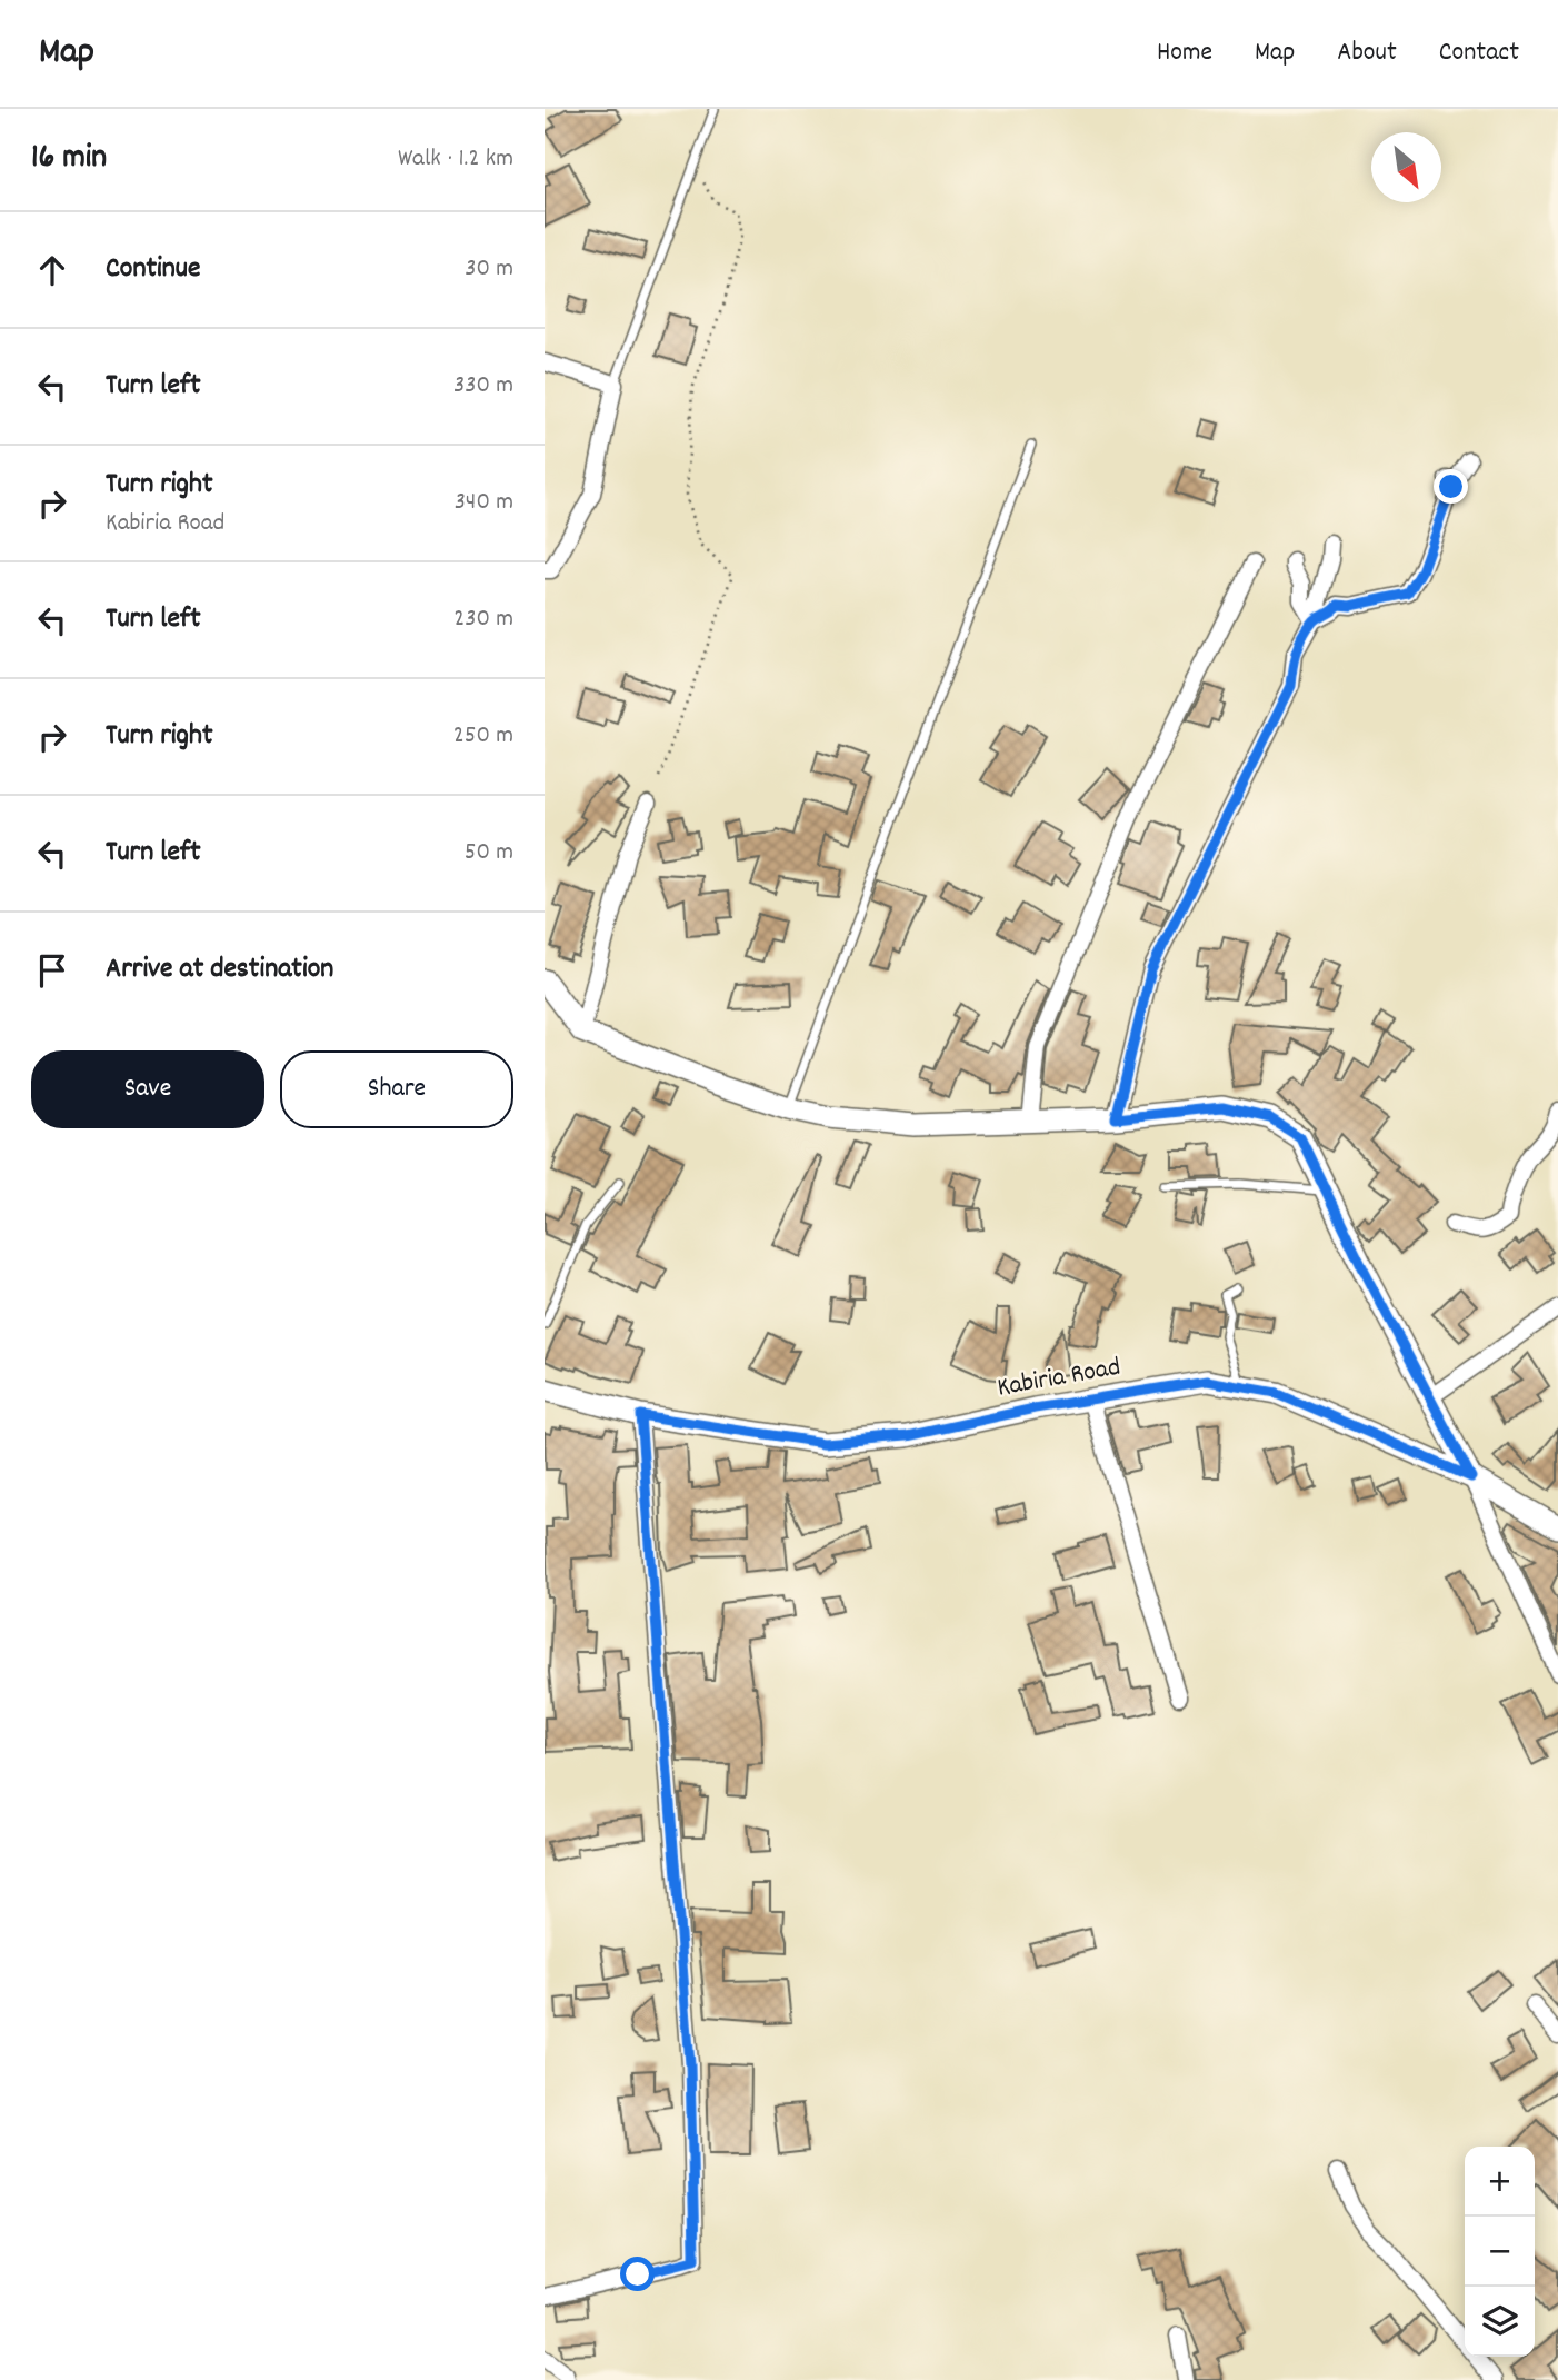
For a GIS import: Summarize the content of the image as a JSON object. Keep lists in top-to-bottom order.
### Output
{
  "streets": {
    "main road": ["Kabiria Road"]
  },
  "north": "bottom right",
  "page": {
    "header": "Map",
    "nav": [
      "Home",
      "Map",
      "About",
      "Contact"
    ],
    "heading": ["16 min", "Walk · 1.2 km"],
    "list": [
      ["Continue", "30 m"],
      ["Turn left", "330 m"],
      ["Turn right", "Kabiria Road", "340 m"],
      ["Turn left", "230 m"],
      ["Turn right", "250 m"],
      ["Turn left", "50 m"],
      "Arrive at destination"
    ],
    "buttons": ["Save", "Share"],
    "map_buttons": ["+", "−"]
  }
}
